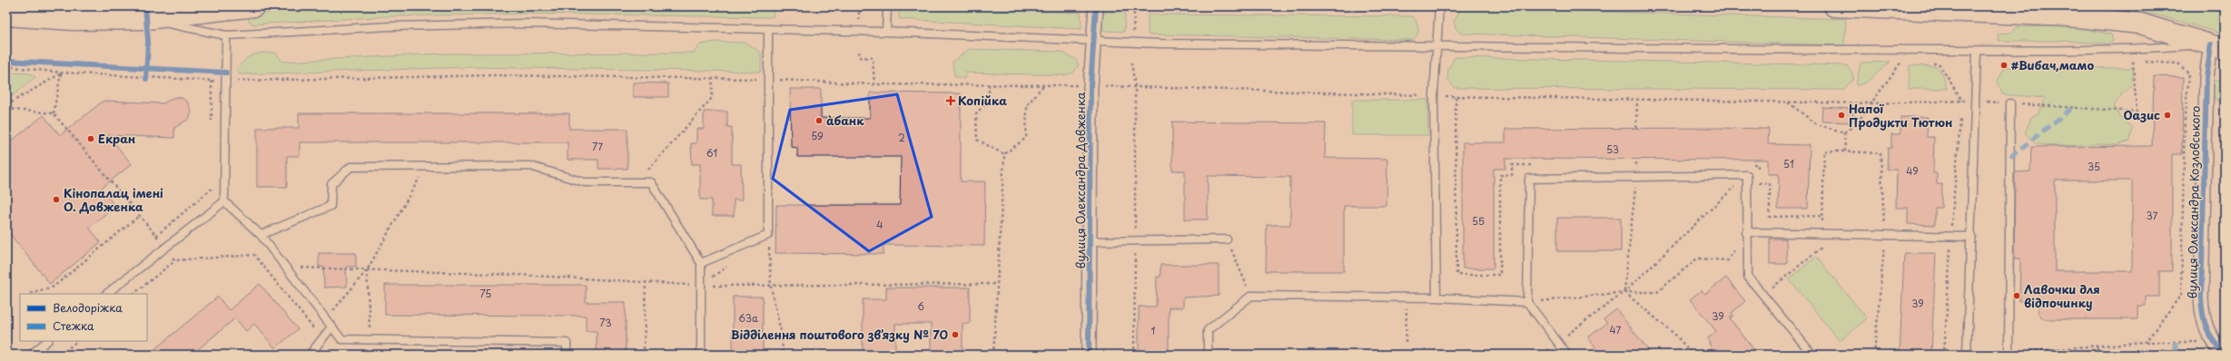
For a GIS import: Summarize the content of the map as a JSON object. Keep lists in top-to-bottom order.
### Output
{
  "streets": {
    "street": ["вулиця Олександра Довженка", "вулиця Олександра Козловського"]
  },
  "places": {
    "other": [
      "#Вибач,мамо",
      "Напої Продукти Тютюн",
      "Оазис",
      "а̀банк",
      "Екран",
      "Кінопалац імені О. Довженка",
      "Лавочки для відпочинку",
      "Відділення поштового зв’язку № 70"
    ],
    "health": ["Копійка"]
  },
  "house_numbers": [
    "59",
    "2",
    "77",
    "53",
    "61",
    "51",
    "35",
    "49",
    "37",
    "55",
    "4",
    "75",
    "39",
    "6",
    "39",
    "63а",
    "73",
    "47",
    "1"
  ],
  "legend": ["Велодоріжка", "Стежка"]
}
